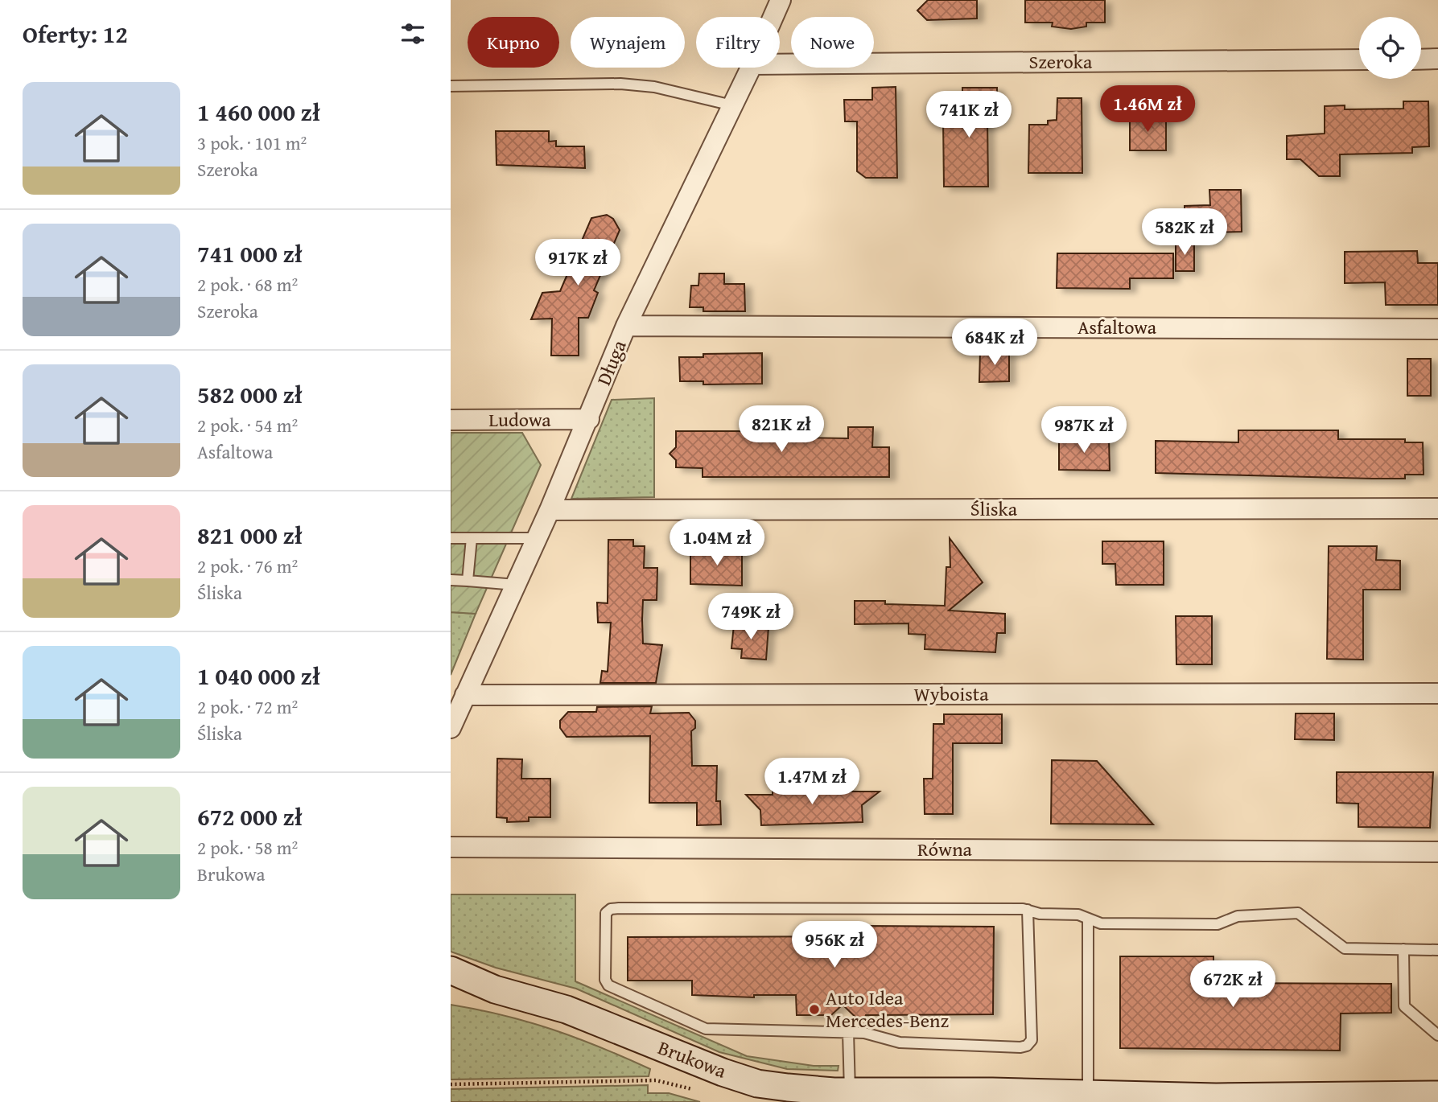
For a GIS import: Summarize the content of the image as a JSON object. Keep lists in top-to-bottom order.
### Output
{
  "streets": {
    "street": [
      "Szeroka",
      "Asfaltowa",
      "Długa",
      "Ludowa",
      "Śliska",
      "Wyboista",
      "Równa",
      "Brukowa"
    ]
  },
  "crossings": [
    ["Asfaltowa", "Długa"],
    ["Długa", "Ludowa"],
    ["Długa", "Śliska"],
    ["Długa", "Wyboista"]
  ],
  "places": ["Auto Idea Mercedes-Benz"],
  "page": {
    "heading": "Oferty: 12",
    "chip": [
      "Kupno",
      "Wynajem",
      "Filtry",
      "Nowe"
    ],
    "list": [
      {
        "name": "1 460 000 zł",
        "note": "3 pok. · 101 m² · Szeroka"
      },
      {
        "name": "741 000 zł",
        "note": "2 pok. · 68 m² · Szeroka"
      },
      {
        "name": "582 000 zł",
        "note": "2 pok. · 54 m² · Asfaltowa"
      },
      {
        "name": "821 000 zł",
        "note": "2 pok. · 76 m² · Śliska"
      },
      {
        "name": "1 040 000 zł",
        "note": "2 pok. · 72 m² · Śliska"
      },
      {
        "name": "672 000 zł",
        "note": "2 pok. · 58 m² · Brukowa"
      }
    ],
    "price": [
      "1.46M zł",
      "741K zł",
      "582K zł",
      "917K zł",
      "684K zł",
      "821K zł",
      "987K zł",
      "1.04M zł",
      "749K zł",
      "1.47M zł",
      "956K zł",
      "672K zł"
    ]
  }
}
